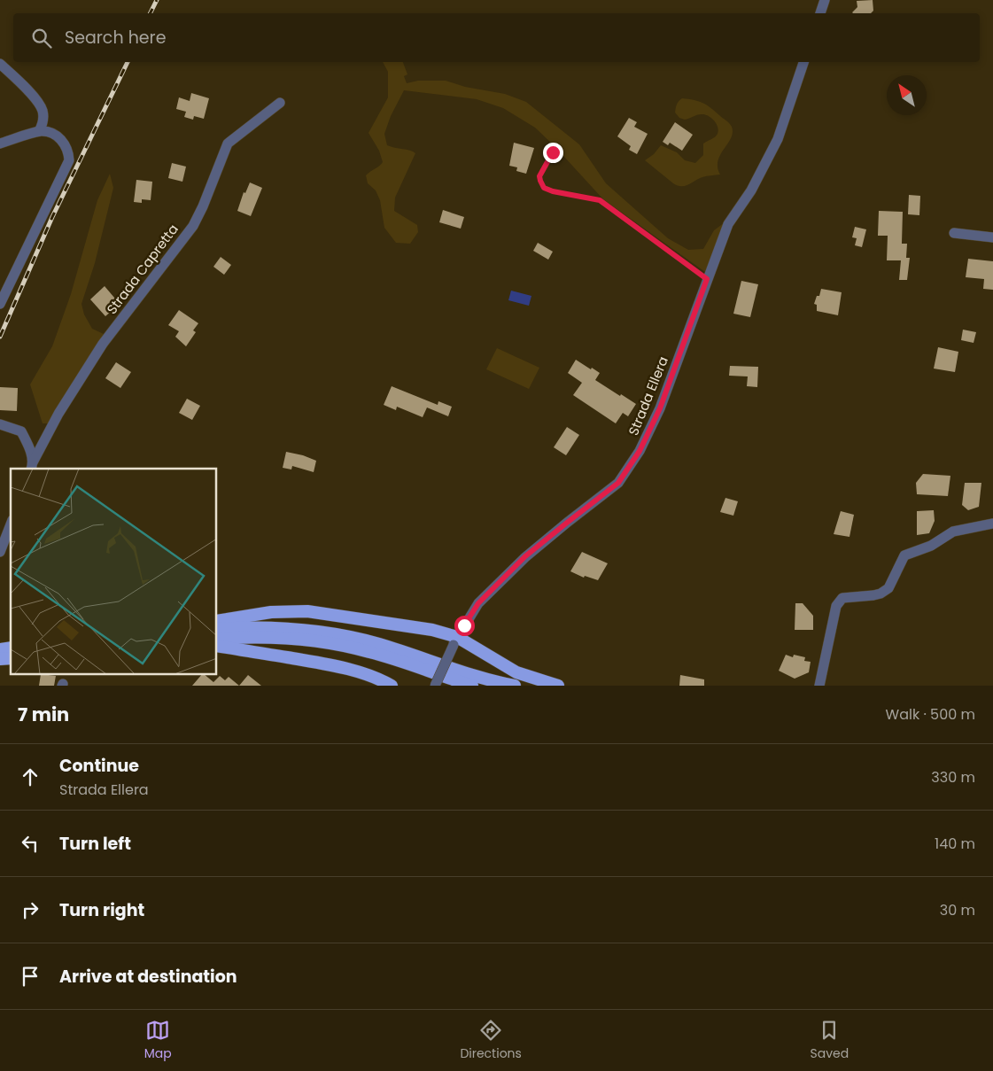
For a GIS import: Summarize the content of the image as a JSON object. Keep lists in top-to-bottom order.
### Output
{
  "streets": {
    "street": ["Strada Capretta", "Strada Ellera"]
  },
  "north": "top left",
  "page": {
    "search": "Search here",
    "heading": ["7 min", "Walk · 500 m"],
    "list": [
      ["Continue", "Strada Ellera", "330 m"],
      ["Turn left", "140 m"],
      ["Turn right", "30 m"],
      "Arrive at destination"
    ],
    "nav": ["Map", "Directions", "Saved"]
  }
}
